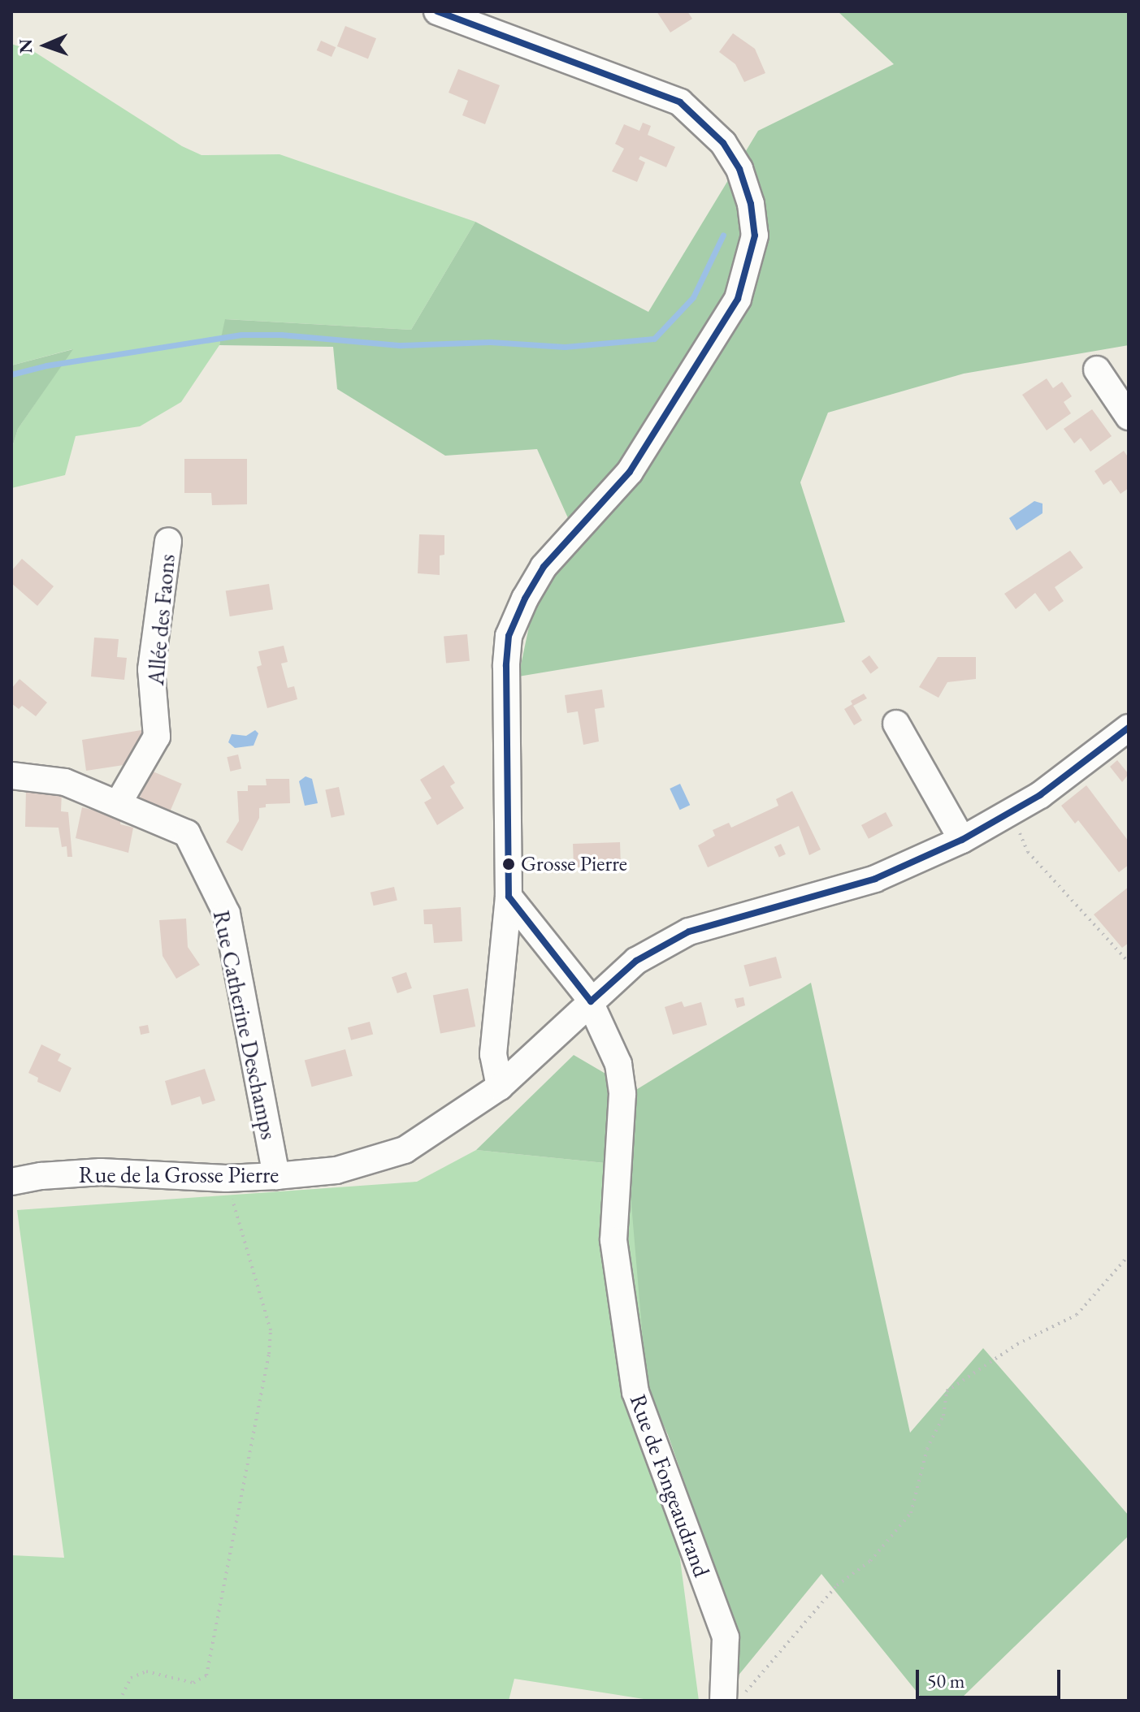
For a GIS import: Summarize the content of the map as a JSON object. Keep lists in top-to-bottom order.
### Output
{
  "streets": {
    "street": [
      "Allée des Faons",
      "Rue Catherine Deschamps",
      "Rue de la Grosse Pierre",
      "Rue de Fongeaudrand"
    ]
  },
  "crossings": [
    ["Allée des Faons", "Rue Catherine Deschamps"],
    ["Rue Catherine Deschamps", "Rue de la Grosse Pierre"],
    ["Rue de la Grosse Pierre", "Rue de Fongeaudrand"]
  ],
  "places": ["Grosse Pierre"],
  "scale_bar": "50 m",
  "north": "left"
}
